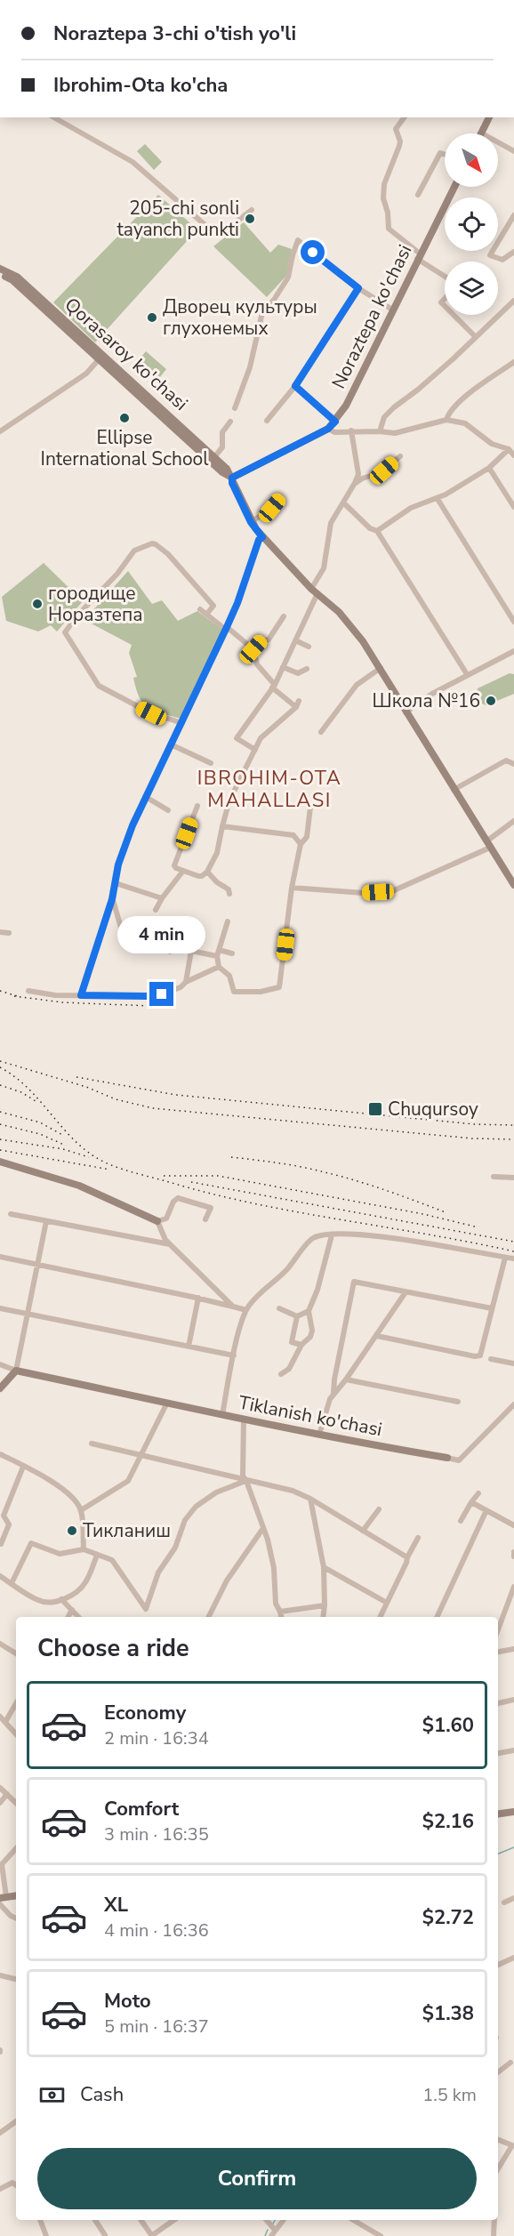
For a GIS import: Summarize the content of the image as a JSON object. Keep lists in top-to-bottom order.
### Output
{
  "streets": {
    "street": ["Noraztepa ko'chasi", "Qorasaroy ko'chasi", "Tiklanish ko'chasi"]
  },
  "crossings": [
    ["Noraztepa ko'chasi", "Qorasaroy ko'chasi"]
  ],
  "districts": ["IBROHIM-OTA MAHALLASI"],
  "places": {
    "other": [
      "205-chi sonli tayanch punkti",
      "Дворец культуры глухонемых",
      "Ellipse International School",
      "городище Норазтепа",
      "Школа №16",
      "Тикланиш"
    ],
    "transit": ["Chuqursoy"]
  },
  "north": "bottom right",
  "page": {
    "banner": ["Noraztepa 3-chi o'tish yo'li", "Ibrohim-Ota ko'cha"],
    "bubble": "4 min",
    "heading": "Choose a ride",
    "list": [
      {
        "name": "Economy",
        "note": "2 min · 16:34",
        "value": "$1.60"
      },
      {
        "name": "Comfort",
        "note": "3 min · 16:35",
        "value": "$2.16"
      },
      {
        "name": "XL",
        "note": "4 min · 16:36",
        "value": "$2.72"
      },
      {
        "name": "Moto",
        "note": "5 min · 16:37",
        "value": "$1.38"
      }
    ],
    "pay": ["Cash", "1.5 km"],
    "buttons": "Confirm"
  }
}
